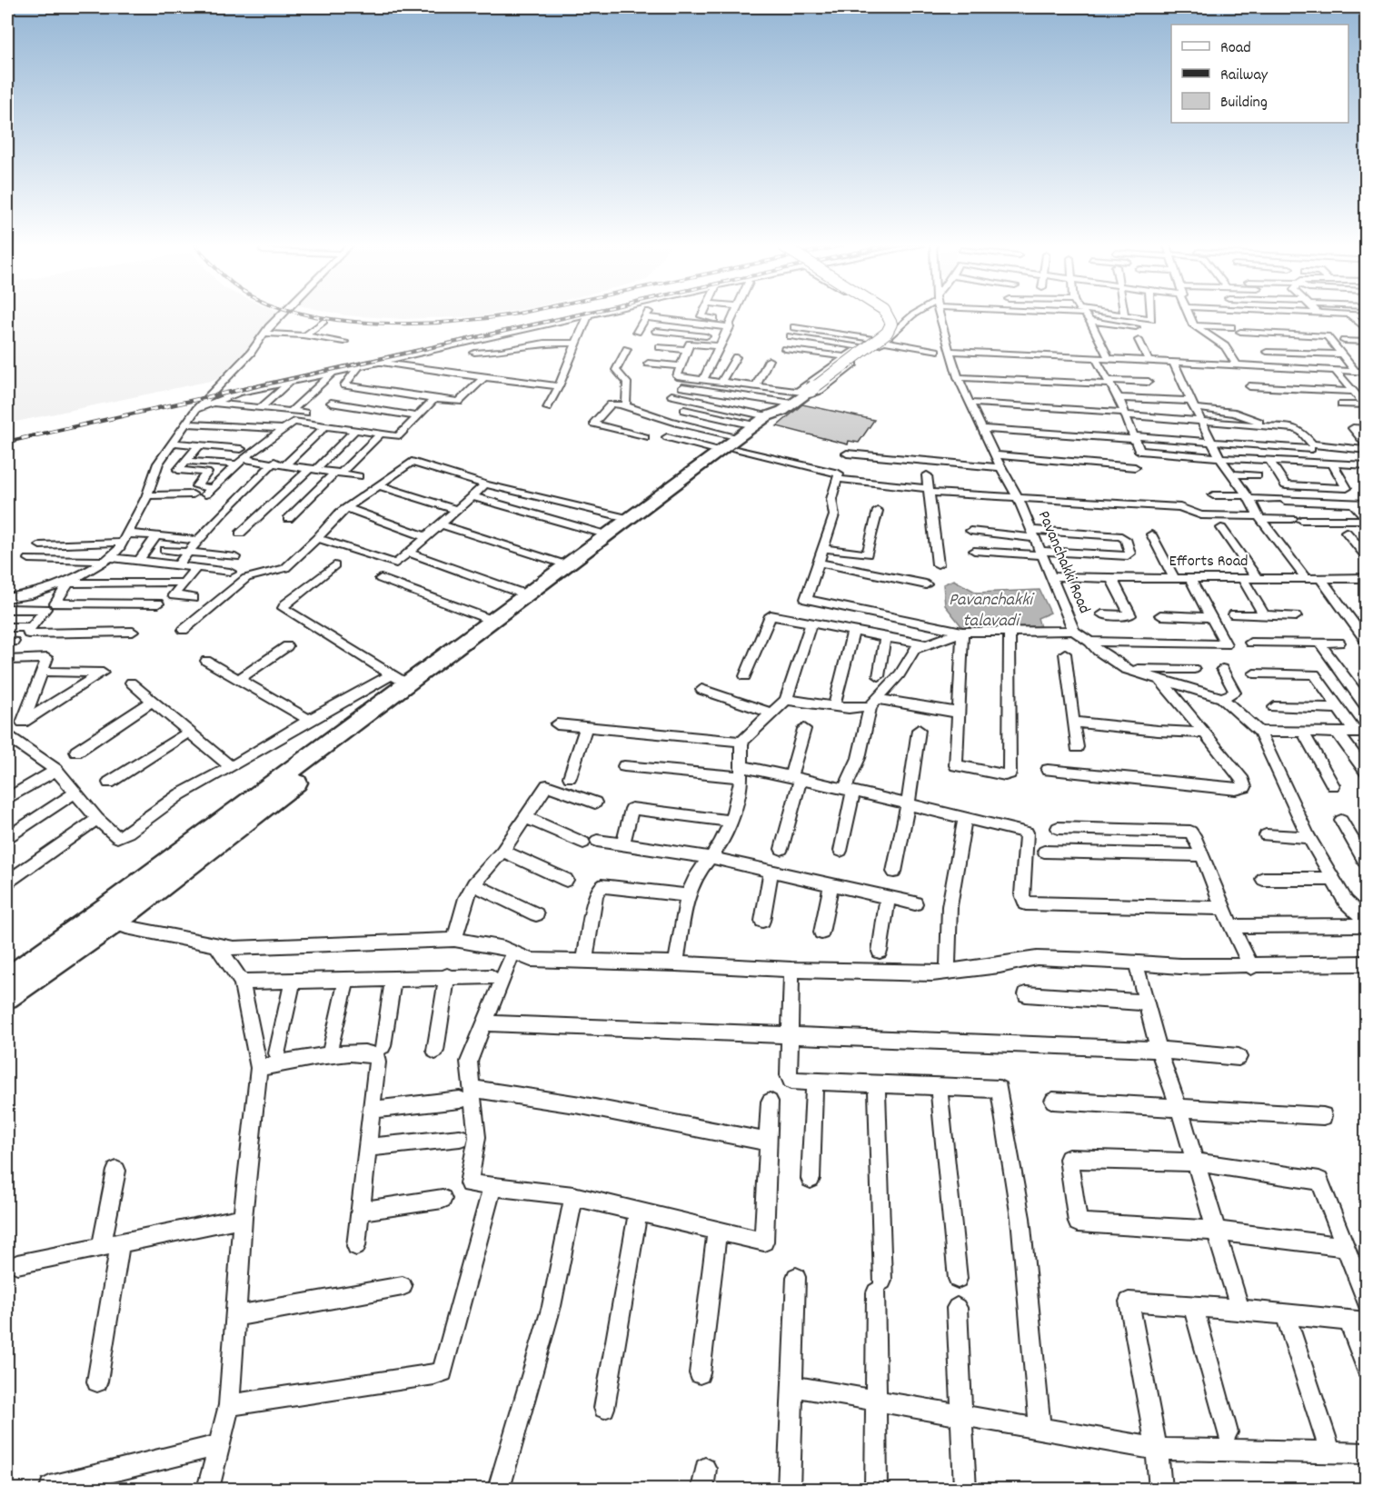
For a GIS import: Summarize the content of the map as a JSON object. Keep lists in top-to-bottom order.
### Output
{
  "streets": {
    "street": ["Efforts Road", "Pavanchakki Road"]
  },
  "crossings": [
    ["Efforts Road", "Pavanchakki Road"]
  ],
  "water": ["Pavanchakki talavadi"],
  "legend": ["Road", "Railway", "Building"]
}
